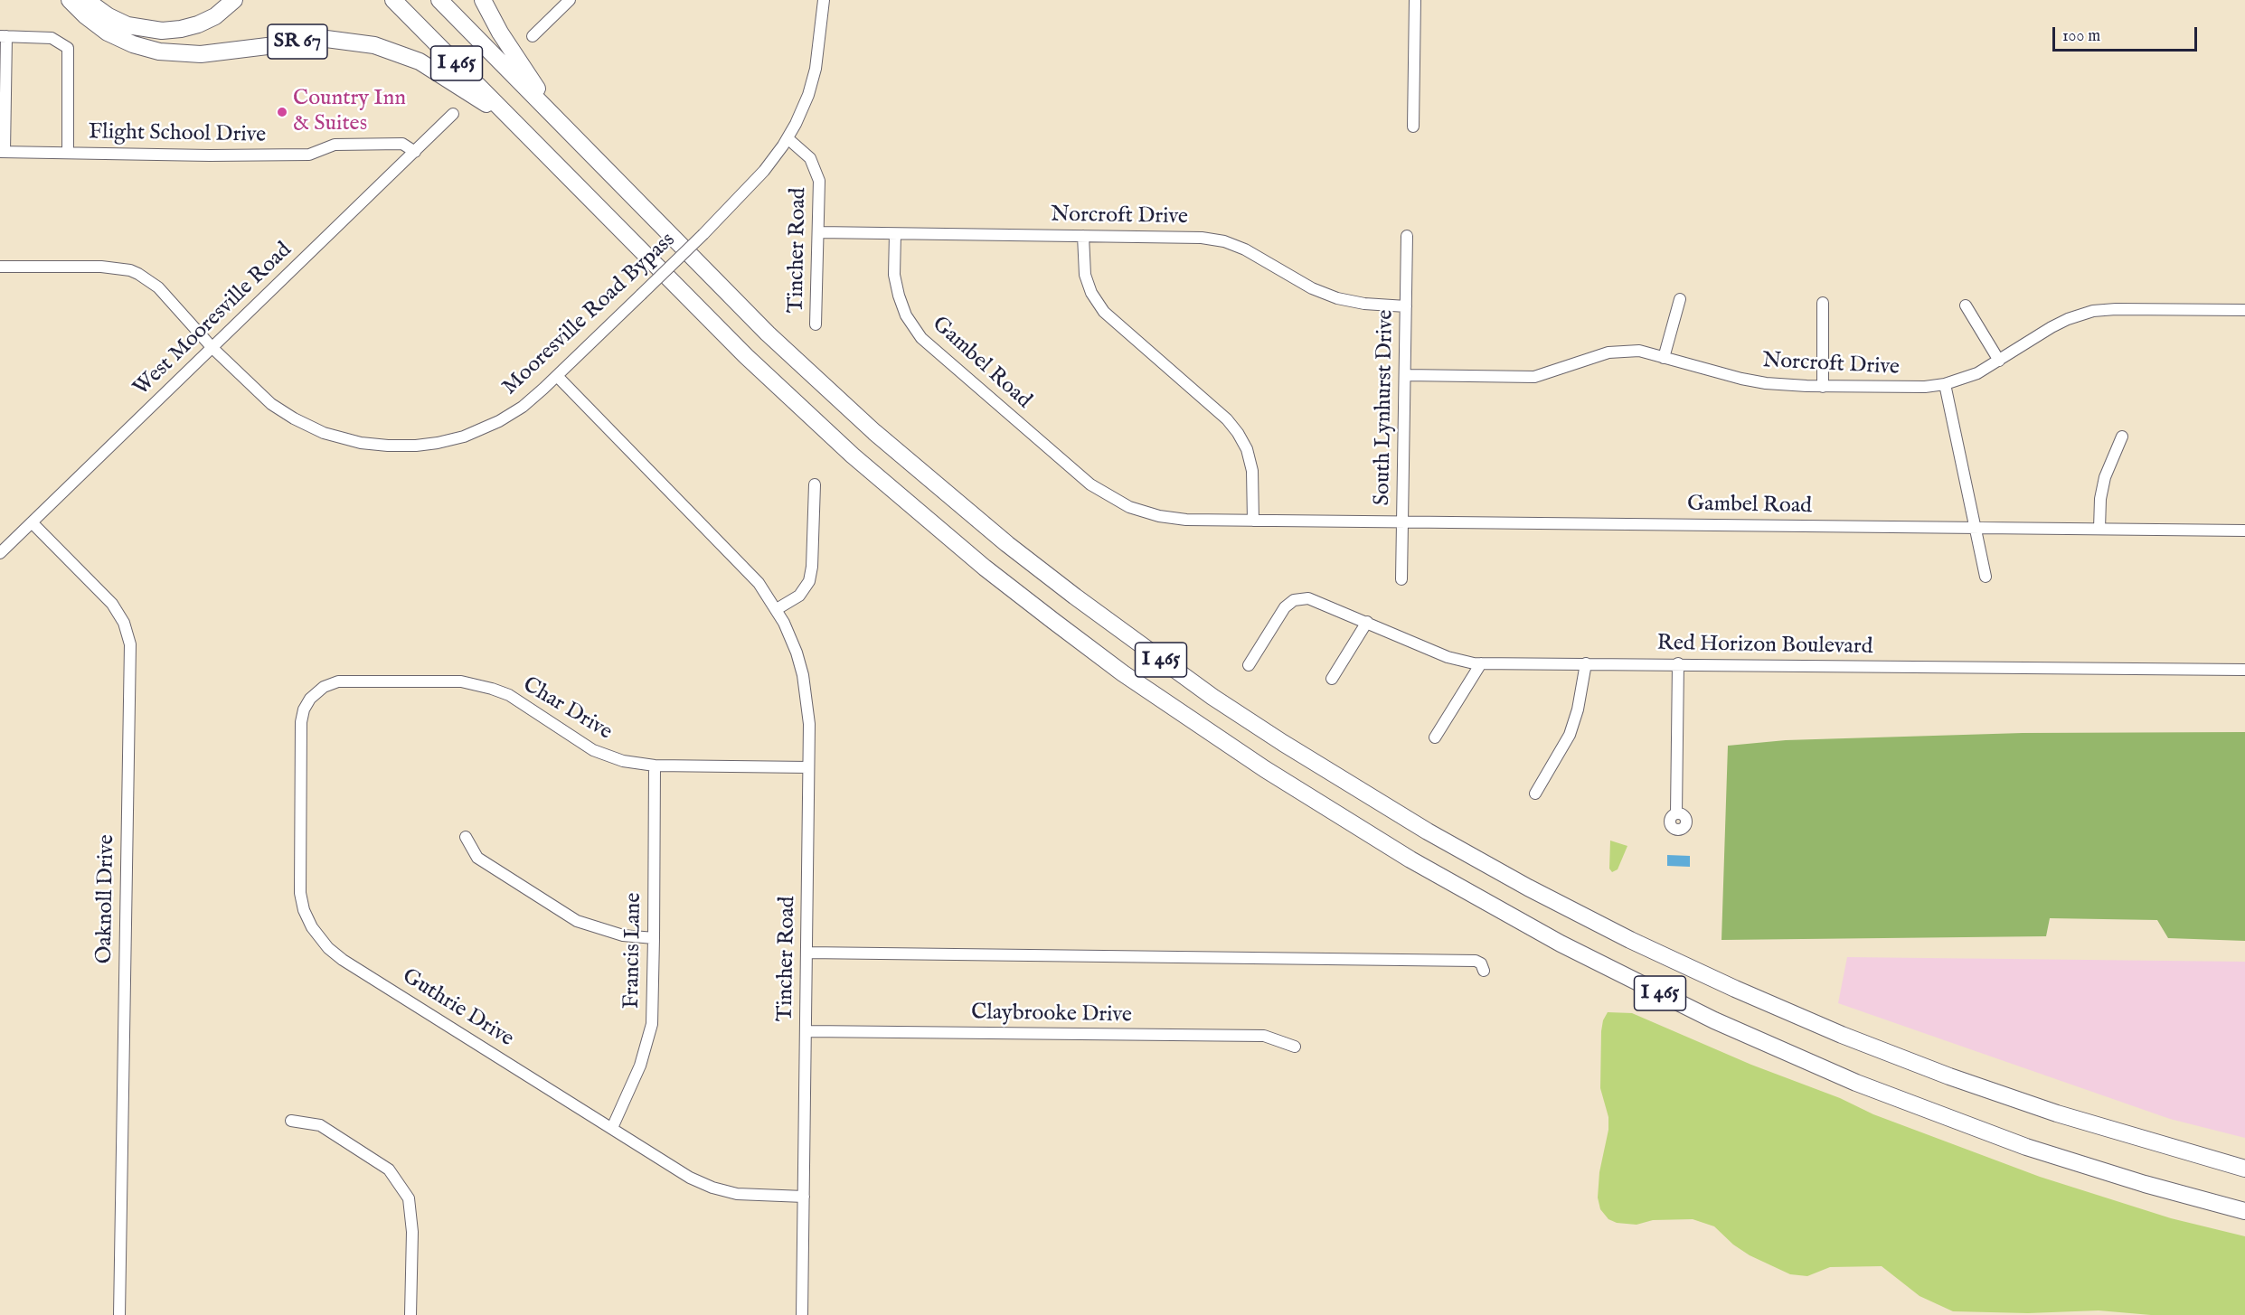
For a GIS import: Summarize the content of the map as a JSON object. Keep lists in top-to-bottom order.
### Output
{
  "streets": {
    "highway": ["SR 67", "I 465"],
    "street": [
      "Flight School Drive",
      "Norcroft Drive",
      "Tincher Road",
      "Mooresville Road Bypass",
      "West Mooresville Road",
      "Gambel Road",
      "South Lynhurst Drive",
      "Red Horizon Boulevard",
      "Char Drive",
      "Oaknoll Drive",
      "Francis Lane",
      "Guthrie Drive",
      "Claybrooke Drive"
    ]
  },
  "crossings": [
    ["SR 67", "I 465"],
    ["Flight School Drive", "West Mooresville Road"],
    ["Norcroft Drive", "Tincher Road"],
    ["Norcroft Drive", "Gambel Road"],
    ["Norcroft Drive", "South Lynhurst Drive"],
    ["Tincher Road", "Mooresville Road Bypass"],
    ["Tincher Road", "Char Drive"],
    ["Tincher Road", "Guthrie Drive"],
    ["Tincher Road", "Claybrooke Drive"],
    ["Mooresville Road Bypass", "West Mooresville Road"],
    ["West Mooresville Road", "Oaknoll Drive"],
    ["Gambel Road", "South Lynhurst Drive"],
    ["Char Drive", "Francis Lane"],
    ["Char Drive", "Guthrie Drive"],
    ["Francis Lane", "Guthrie Drive"]
  ],
  "places": ["Country Inn & Suites"],
  "scale_bar": "100 m"
}
